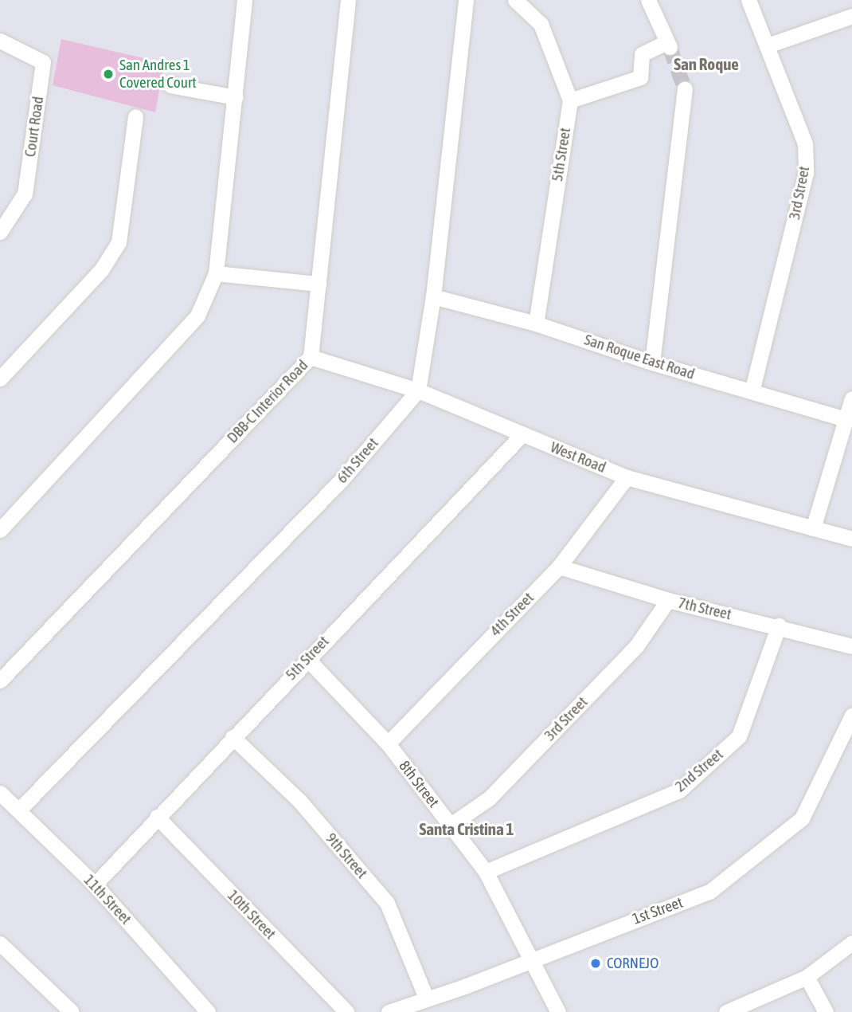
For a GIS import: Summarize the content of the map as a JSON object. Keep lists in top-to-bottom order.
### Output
{
  "streets": {
    "street": [
      "Court Road",
      "5th Street",
      "3rd Street",
      "San Roque East Road",
      "DBB-C Interior Road",
      "West Road",
      "6th Street",
      "7th Street",
      "4th Street",
      "2nd Street",
      "8th Street",
      "9th Street",
      "11th Street",
      "1st Street",
      "10th Street"
    ]
  },
  "crossings": [
    ["5th Street", "San Roque East Road"],
    ["5th Street", "West Road"],
    ["5th Street", "8th Street"],
    ["5th Street", "9th Street"],
    ["5th Street", "11th Street"],
    ["5th Street", "10th Street"],
    ["3rd Street", "San Roque East Road"],
    ["3rd Street", "7th Street"],
    ["3rd Street", "8th Street"],
    ["DBB-C Interior Road", "West Road"],
    ["West Road", "6th Street"],
    ["West Road", "4th Street"],
    ["6th Street", "11th Street"],
    ["7th Street", "4th Street"],
    ["7th Street", "2nd Street"],
    ["4th Street", "8th Street"],
    ["2nd Street", "8th Street"],
    ["8th Street", "1st Street"],
    ["9th Street", "1st Street"]
  ],
  "districts": ["San Roque", "Santa Cristina 1"],
  "places": ["San Andres 1 Covered Court", "CORNEJO"]
}
